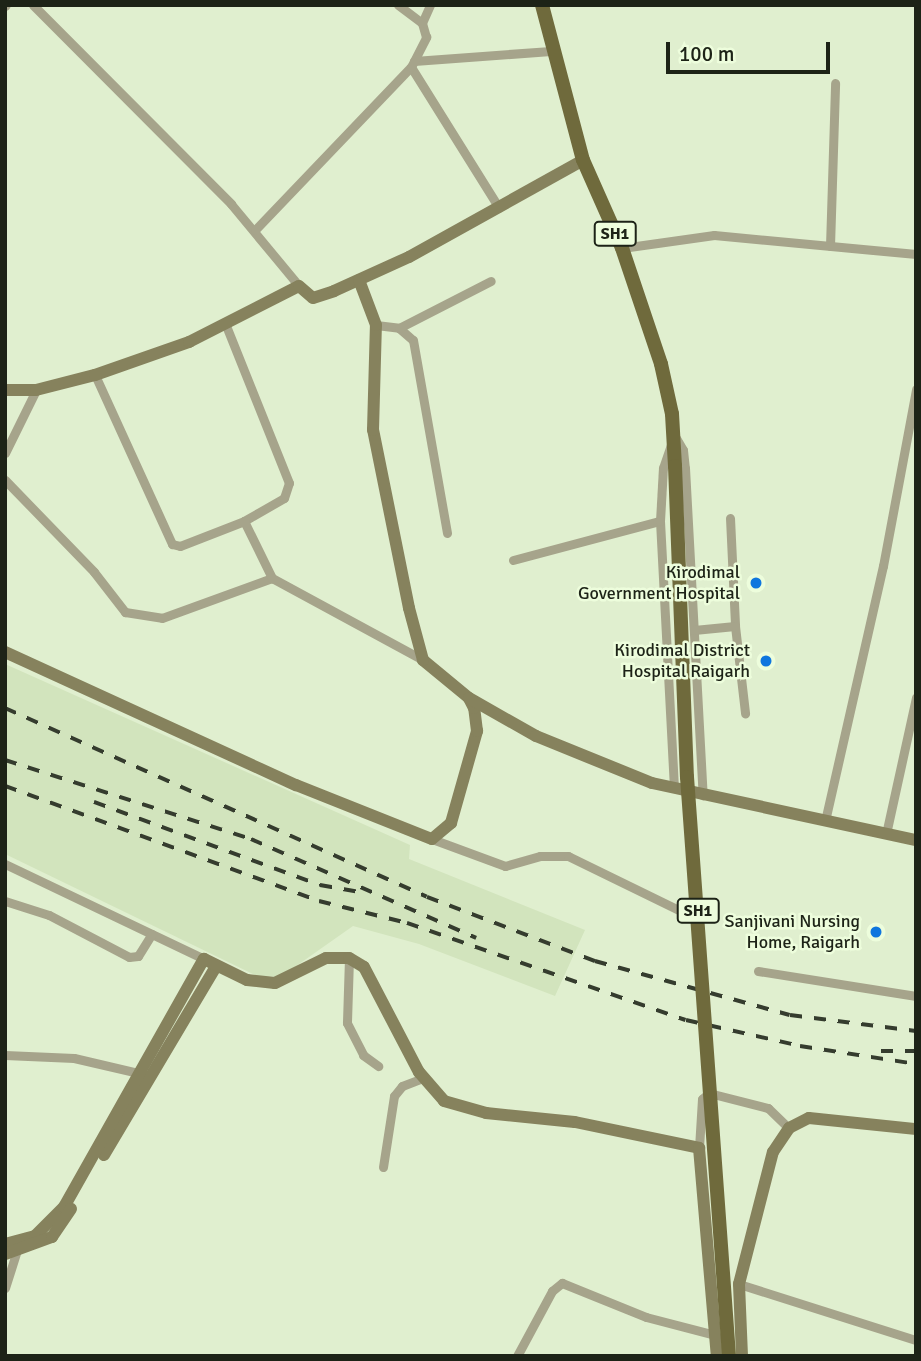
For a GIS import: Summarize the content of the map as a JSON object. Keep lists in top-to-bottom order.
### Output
{
  "streets": {
    "main road": ["SH1"]
  },
  "places": ["Kirodimal Government Hospital", "Kirodimal District Hospital Raigarh", "Sanjivani Nursing Home, Raigarh"],
  "scale_bar": "100 m"
}
